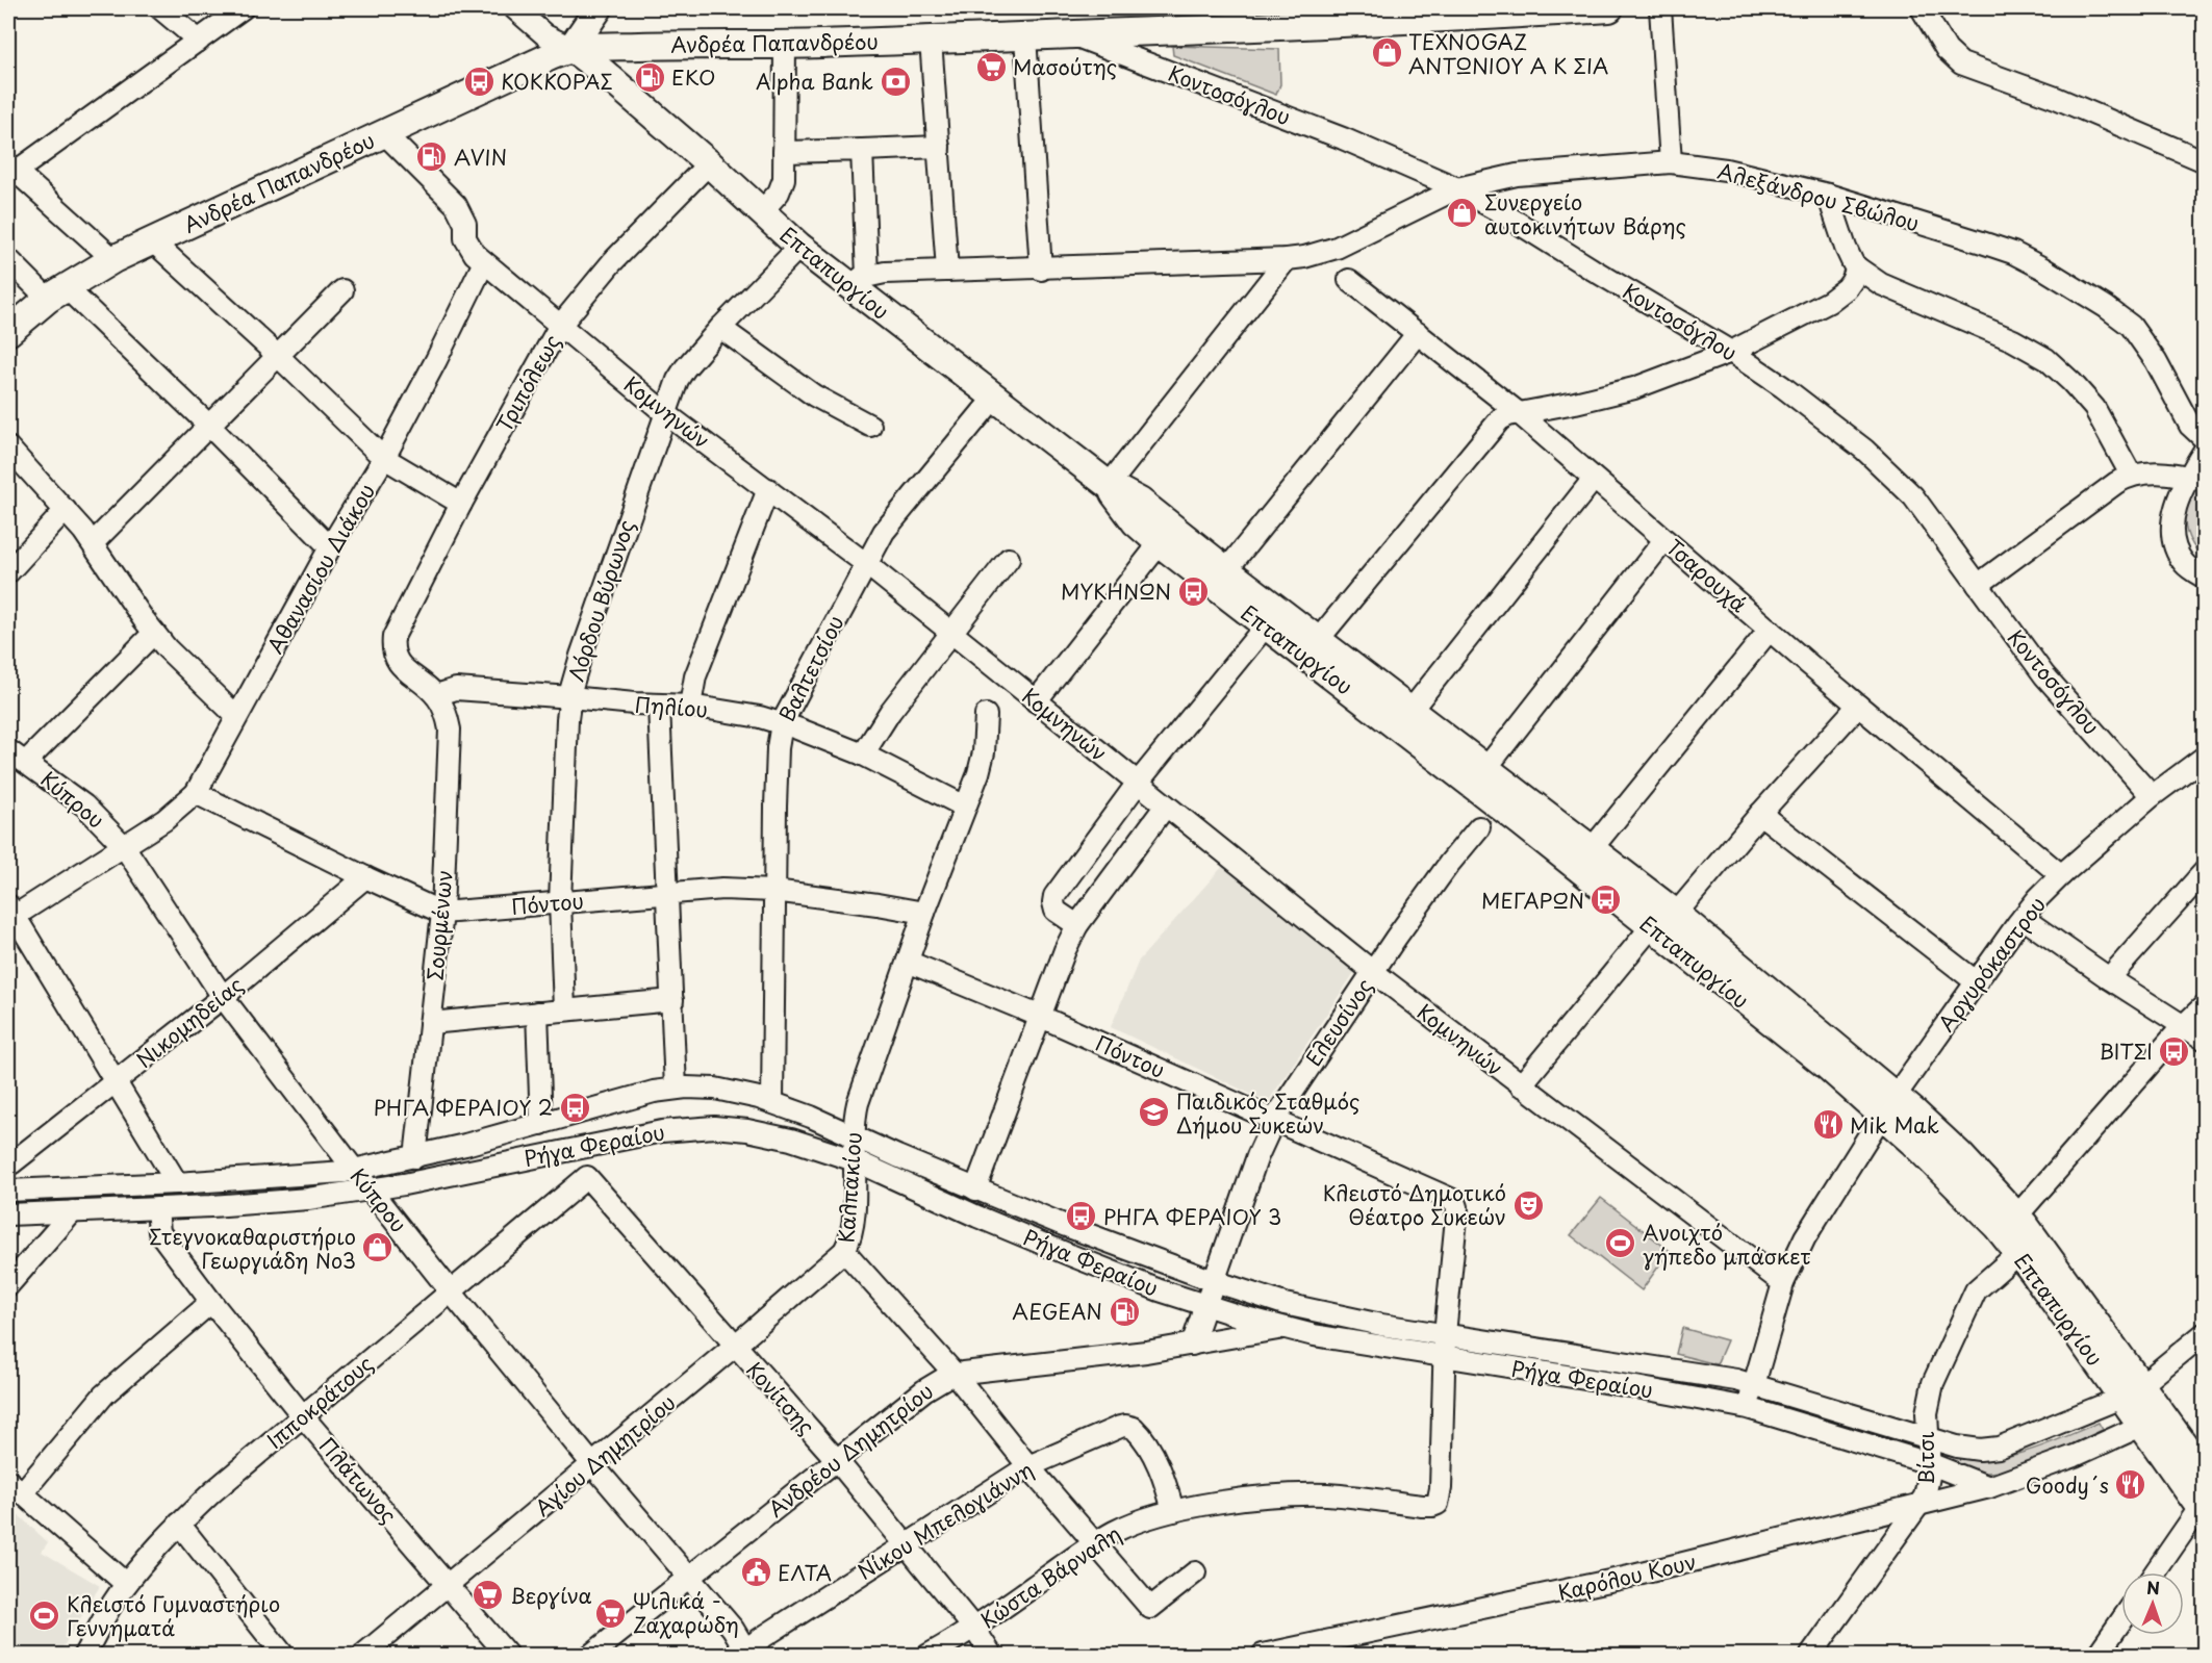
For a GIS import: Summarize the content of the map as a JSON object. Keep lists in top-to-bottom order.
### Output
{
  "streets": {
    "main road": ["Ανδρέα Παπανδρέου", "Επταπυργίου"],
    "street": [
      "Κοντοσόγλου",
      "Αλεξάνδρου Σβώλου",
      "Τριπόλεως",
      "Κομνηνών",
      "Αθανασίου Διάκου",
      "Τσαρουχά",
      "Λόρδου Βύρωνος",
      "Βαλτετσίου",
      "Πηλίου",
      "Κύπρου",
      "Πόντου",
      "Σουρμένων",
      "Αργυρόκαστρου",
      "Νικομηδείας",
      "Ελευσίνος",
      "Ρήγα Φεραίου",
      "Καλπακίου",
      "Κονίτσης",
      "Ιπποκράτους",
      "Ανδρέου Δημητρίου",
      "Αγίου Δημητρίου",
      "Βίτσι",
      "Πλάτωνος",
      "Νίκου Μπελογιάννη",
      "Κώστα Βάρναλη",
      "Καρόλου Κουν"
    ]
  },
  "crossings": [
    ["Ανδρέα Παπανδρέου", "Κοντοσόγλου"],
    ["Ανδρέα Παπανδρέου", "Επταπυργίου"],
    ["Ανδρέα Παπανδρέου", "Κομνηνών"],
    ["Κοντοσόγλου", "Αλεξάνδρου Σβώλου"],
    ["Κοντοσόγλου", "Αργυρόκαστρου"],
    ["Αλεξάνδρου Σβώλου", "Επταπυργίου"],
    ["Επταπυργίου", "Τριπόλεως"],
    ["Επταπυργίου", "Λόρδου Βύρωνος"],
    ["Επταπυργίου", "Βαλτετσίου"],
    ["Επταπυργίου", "Αργυρόκαστρου"],
    ["Επταπυργίου", "Ρήγα Φεραίου"],
    ["Επταπυργίου", "Βίτσι"],
    ["Τριπόλεως", "Κομνηνών"],
    ["Τριπόλεως", "Πηλίου"],
    ["Τριπόλεως", "Σουρμένων"],
    ["Κομνηνών", "Αθανασίου Διάκου"],
    ["Κομνηνών", "Λόρδου Βύρωνος"],
    ["Κομνηνών", "Βαλτετσίου"],
    ["Κομνηνών", "Αργυρόκαστρου"],
    ["Κομνηνών", "Ελευσίνος"],
    ["Αθανασίου Διάκου", "Κύπρου"],
    ["Αθανασίου Διάκου", "Πόντου"],
    ["Τσαρουχά", "Αργυρόκαστρου"],
    ["Λόρδου Βύρωνος", "Πηλίου"],
    ["Λόρδου Βύρωνος", "Πόντου"],
    ["Βαλτετσίου", "Πηλίου"],
    ["Βαλτετσίου", "Πόντου"],
    ["Βαλτετσίου", "Ρήγα Φεραίου"],
    ["Πηλίου", "Σουρμένων"],
    ["Πηλίου", "Καλπακίου"],
    ["Κύπρου", "Νικομηδείας"],
    ["Κύπρου", "Ρήγα Φεραίου"],
    ["Κύπρου", "Ιπποκράτους"],
    ["Κύπρου", "Ανδρέου Δημητρίου"],
    ["Κύπρου", "Αγίου Δημητρίου"],
    ["Κύπρου", "Νίκου Μπελογιάννη"],
    ["Πόντου", "Σουρμένων"],
    ["Πόντου", "Νικομηδείας"],
    ["Πόντου", "Ελευσίνος"],
    ["Πόντου", "Ρήγα Φεραίου"],
    ["Πόντου", "Καλπακίου"],
    ["Σουρμένων", "Ρήγα Φεραίου"],
    ["Αργυρόκαστρου", "Ρήγα Φεραίου"],
    ["Ελευσίνος", "Ρήγα Φεραίου"],
    ["Ρήγα Φεραίου", "Καλπακίου"],
    ["Ρήγα Φεραίου", "Ανδρέου Δημητρίου"],
    ["Ρήγα Φεραίου", "Βίτσι"],
    ["Ρήγα Φεραίου", "Πλάτωνος"],
    ["Ρήγα Φεραίου", "Κώστα Βάρναλη"],
    ["Ρήγα Φεραίου", "Καρόλου Κουν"],
    ["Καλπακίου", "Ανδρέου Δημητρίου"],
    ["Καλπακίου", "Αγίου Δημητρίου"],
    ["Καλπακίου", "Νίκου Μπελογιάννη"],
    ["Καλπακίου", "Κώστα Βάρναλη"],
    ["Κονίτσης", "Ιπποκράτους"],
    ["Κονίτσης", "Ανδρέου Δημητρίου"],
    ["Κονίτσης", "Αγίου Δημητρίου"],
    ["Κονίτσης", "Νίκου Μπελογιάννη"],
    ["Κονίτσης", "Κώστα Βάρναλη"],
    ["Ιπποκράτους", "Πλάτωνος"],
    ["Αγίου Δημητρίου", "Πλάτωνος"],
    ["Βίτσι", "Καρόλου Κουν"],
    ["Νίκου Μπελογιάννη", "Κώστα Βάρναλη"]
  ],
  "places": {
    "shop": ["TEXNOGAZ ΑΝΤΩΝΙΟΥ Α Κ ΣΙΑ", "Συνεργείο αυτοκινήτων Βάρης", "Στεγνοκαθαριστήριο Γεωργιάδη Νο3"],
    "supermarket": ["Μασούτης", "Βεργίνα", "Ψιλικά - Ζαχαρώδη"],
    "fuel station": ["ΕΚΟ", "AVIN", "AEGEAN"],
    "bus stop": [
      "ΚΟΚΚΟΡΑΣ",
      "ΜΥΚΗΝΩΝ",
      "ΜΕΓΑΡΩΝ",
      "ΒΙΤΣΙ",
      "ΡΗΓΑ ΦΕΡΑΙΟΥ 2",
      "ΡΗΓΑ ΦΕΡΑΙΟΥ 3"
    ],
    "bank": ["Alpha Bank"],
    "school or university": ["Παιδικός Σταθμός Δήμου Συκεών"],
    "restaurant": ["Mik Mak", "Goody´s"],
    "theatre": ["Κλειστό Δημοτικό Θέατρο Συκεών"],
    "sports": ["Ανοιχτό γήπεδο μπάσκετ", "Κλειστό Γυμναστήριο Γεννηματά"],
    "public building": ["ΕΛΤΑ"]
  },
  "north": "top"
}
